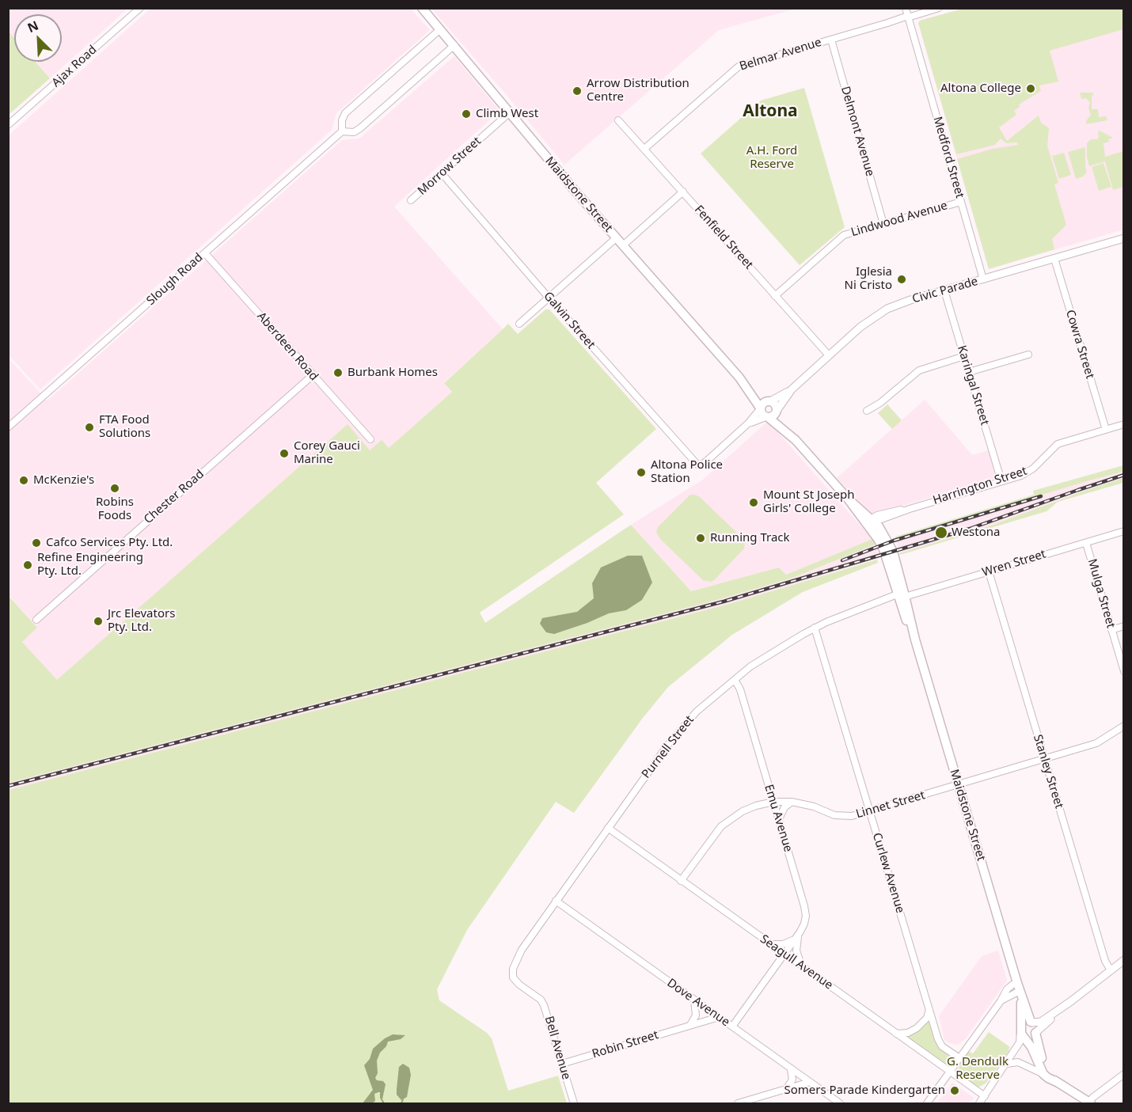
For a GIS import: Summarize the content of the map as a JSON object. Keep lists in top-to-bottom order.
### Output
{
  "streets": {
    "main road": ["Maidstone Street"],
    "street": [
      "Belmar Avenue",
      "Ajax Road",
      "Delmont Avenue",
      "Medford Street",
      "Morrow Street",
      "Lindwood Avenue",
      "Fenfield Street",
      "Slough Road",
      "Civic Parade",
      "Galvin Street",
      "Cowra Street",
      "Aberdeen Road",
      "Karingal Street",
      "Harrington Street",
      "Chester Road",
      "Wren Street",
      "Mulga Street",
      "Purnell Street",
      "Stanley Street",
      "Linnet Street",
      "Emu Avenue",
      "Curlew Avenue",
      "Seagull Avenue",
      "Dove Avenue",
      "Robin Street",
      "Bell Avenue"
    ]
  },
  "crossings": [
    ["Belmar Avenue", "Delmont Avenue"],
    ["Belmar Avenue", "Medford Street"],
    ["Belmar Avenue", "Fenfield Street"],
    ["Delmont Avenue", "Lindwood Avenue"],
    ["Medford Street", "Lindwood Avenue"],
    ["Medford Street", "Civic Parade"],
    ["Morrow Street", "Maidstone Street"],
    ["Morrow Street", "Galvin Street"],
    ["Maidstone Street", "Slough Road"],
    ["Maidstone Street", "Civic Parade"],
    ["Maidstone Street", "Galvin Street"],
    ["Maidstone Street", "Harrington Street"],
    ["Maidstone Street", "Wren Street"],
    ["Maidstone Street", "Purnell Street"],
    ["Maidstone Street", "Linnet Street"],
    ["Lindwood Avenue", "Fenfield Street"],
    ["Fenfield Street", "Civic Parade"],
    ["Slough Road", "Aberdeen Road"],
    ["Civic Parade", "Galvin Street"],
    ["Civic Parade", "Cowra Street"],
    ["Civic Parade", "Karingal Street"],
    ["Cowra Street", "Harrington Street"],
    ["Aberdeen Road", "Chester Road"],
    ["Karingal Street", "Harrington Street"],
    ["Wren Street", "Mulga Street"],
    ["Wren Street", "Purnell Street"],
    ["Wren Street", "Stanley Street"],
    ["Purnell Street", "Emu Avenue"],
    ["Purnell Street", "Curlew Avenue"],
    ["Purnell Street", "Seagull Avenue"],
    ["Purnell Street", "Dove Avenue"],
    ["Purnell Street", "Bell Avenue"],
    ["Stanley Street", "Linnet Street"],
    ["Linnet Street", "Emu Avenue"],
    ["Linnet Street", "Curlew Avenue"],
    ["Linnet Street", "Seagull Avenue"],
    ["Emu Avenue", "Seagull Avenue"],
    ["Emu Avenue", "Dove Avenue"],
    ["Dove Avenue", "Robin Street"],
    ["Robin Street", "Bell Avenue"]
  ],
  "districts": ["Altona"],
  "parks": ["A.H. Ford Reserve", "G. Dendulk Reserve"],
  "places": [
    "Altona College",
    "Arrow Distribution Centre",
    "Climb West",
    "Iglesia Ni Cristo",
    "Burbank Homes",
    "FTA Food Solutions",
    "Corey Gauci Marine",
    "Altona Police Station",
    "McKenzie's",
    "Robins Foods",
    "Mount St Joseph Girls' College",
    "Westona",
    "Running Track",
    "Cafco Services Pty. Ltd.",
    "Refine Engineering Pty. Ltd.",
    "Jrc Elevators Pty. Ltd.",
    "Somers Parade Kindergarten"
  ],
  "north": "top left"
}
